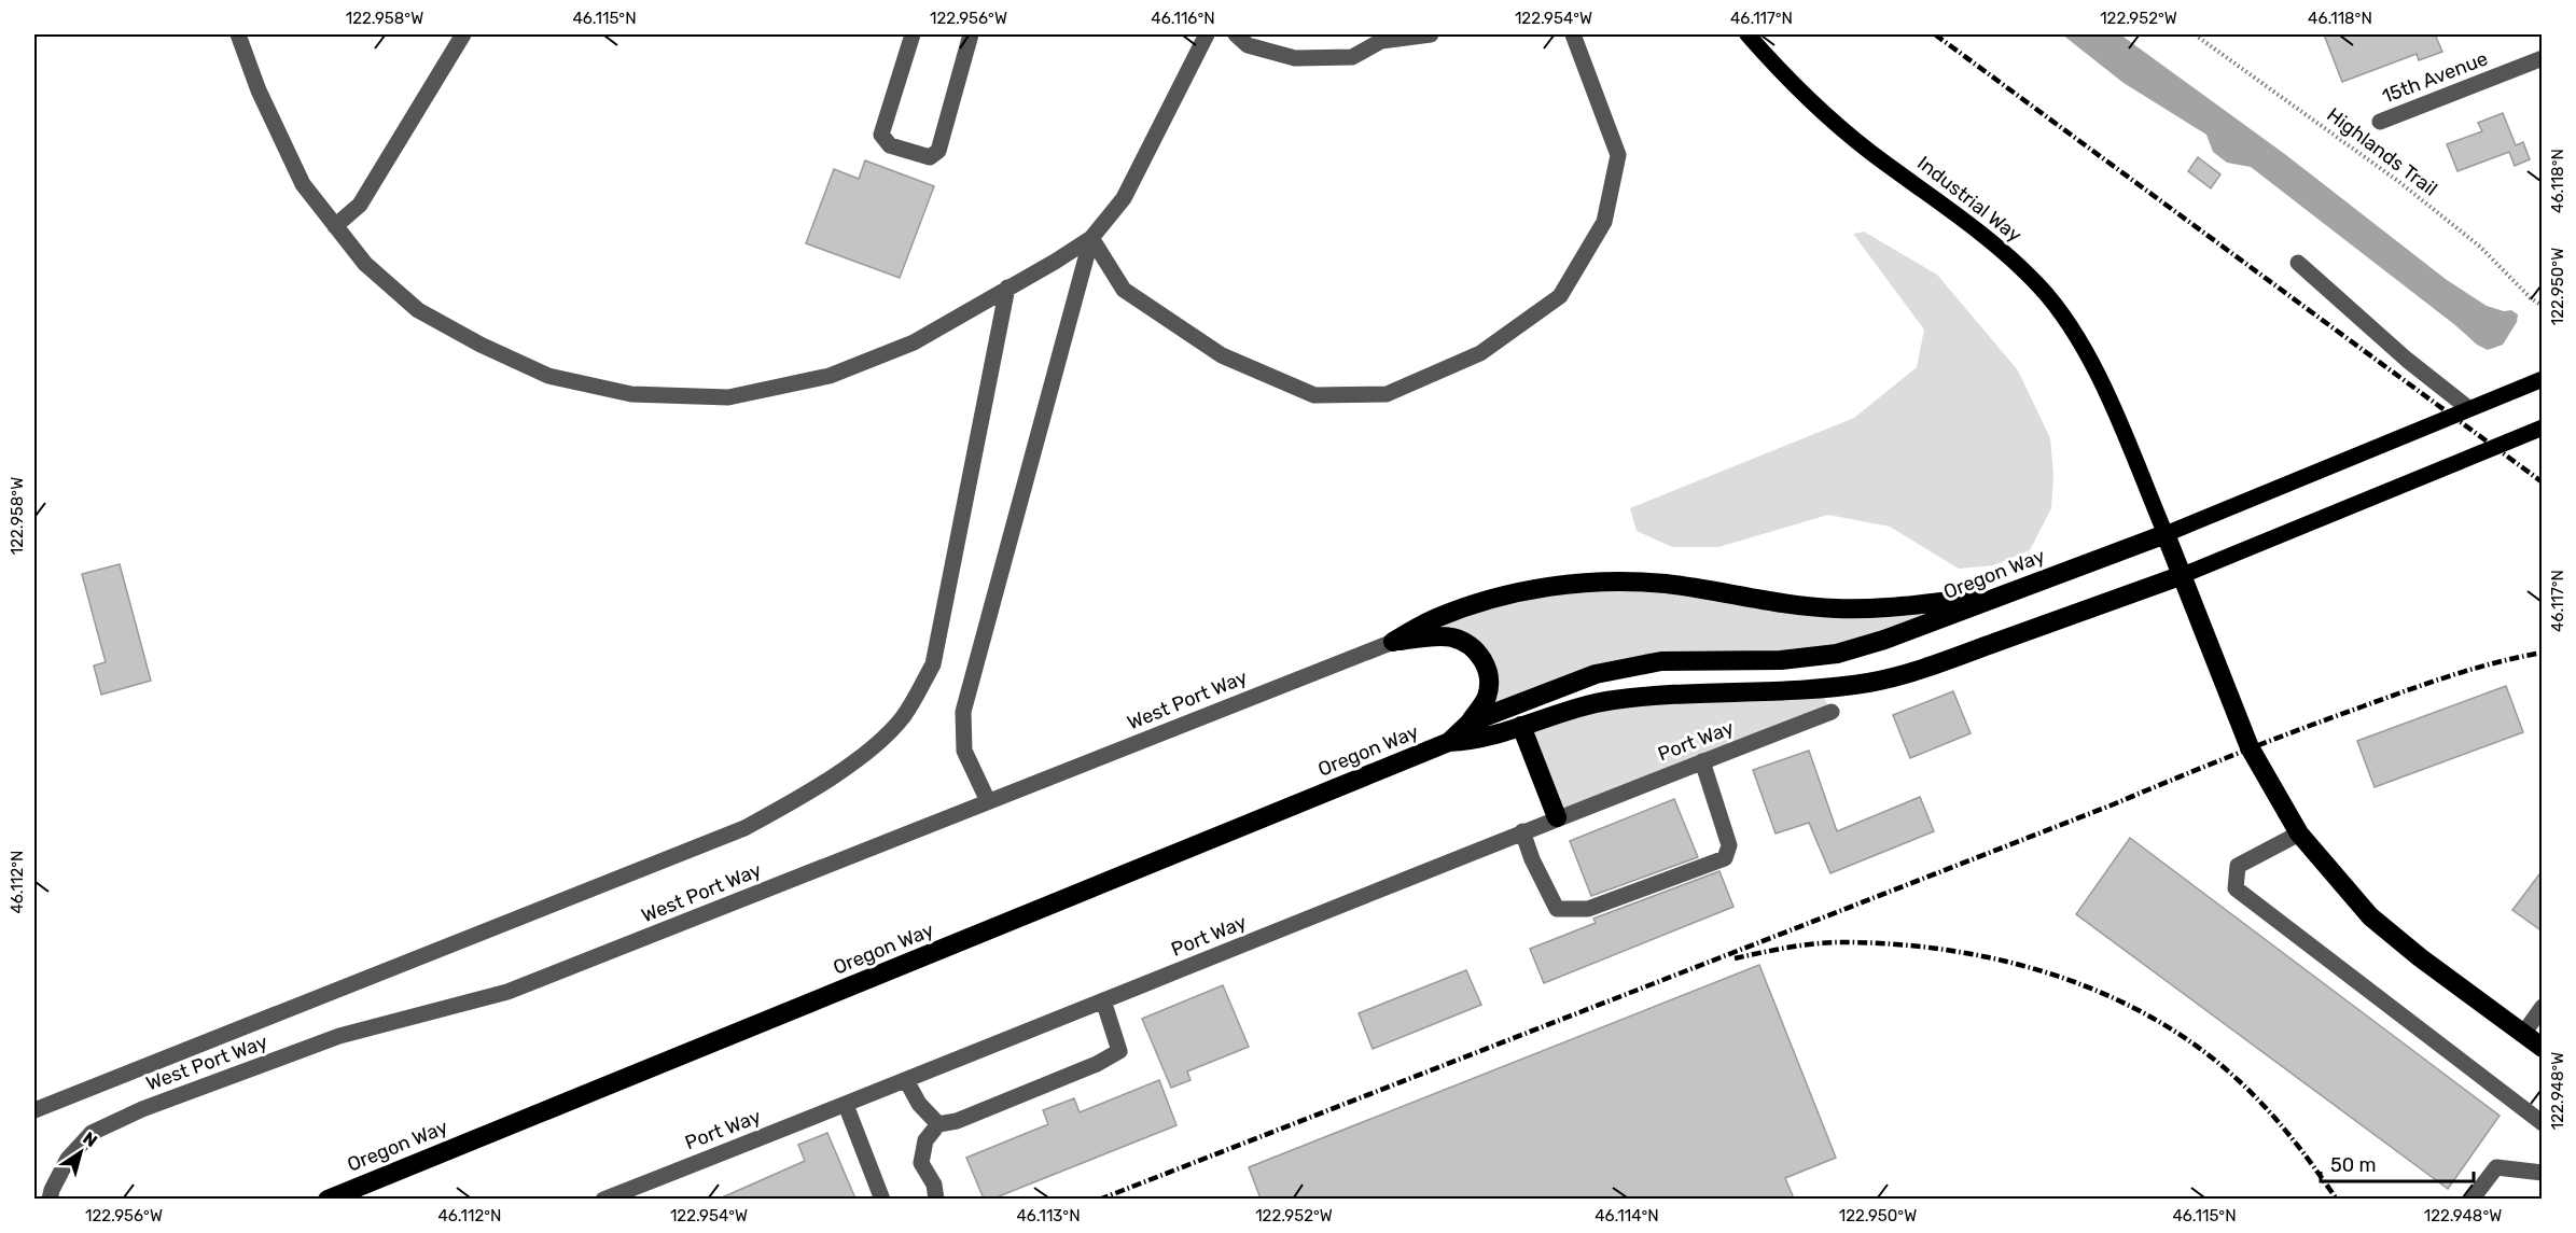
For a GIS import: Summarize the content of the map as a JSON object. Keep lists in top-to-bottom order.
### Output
{
  "streets": {
    "highway": ["Industrial Way", "Oregon Way"],
    "street": ["15th Avenue", "West Port Way", "Port Way"],
    "path": ["Highlands Trail"]
  },
  "crossings": [
    ["Industrial Way", "Oregon Way"]
  ],
  "scale_bar": "50 m",
  "north": "top right",
  "coordinates": [
    "122.958°W",
    "46.115°N",
    "122.956°W",
    "46.116°N",
    "122.954°W",
    "46.117°N",
    "122.952°W",
    "46.118°N",
    "122.950°W",
    "46.112°N",
    "122.948°W",
    "46.113°N",
    "46.114°N"
  ]
}
